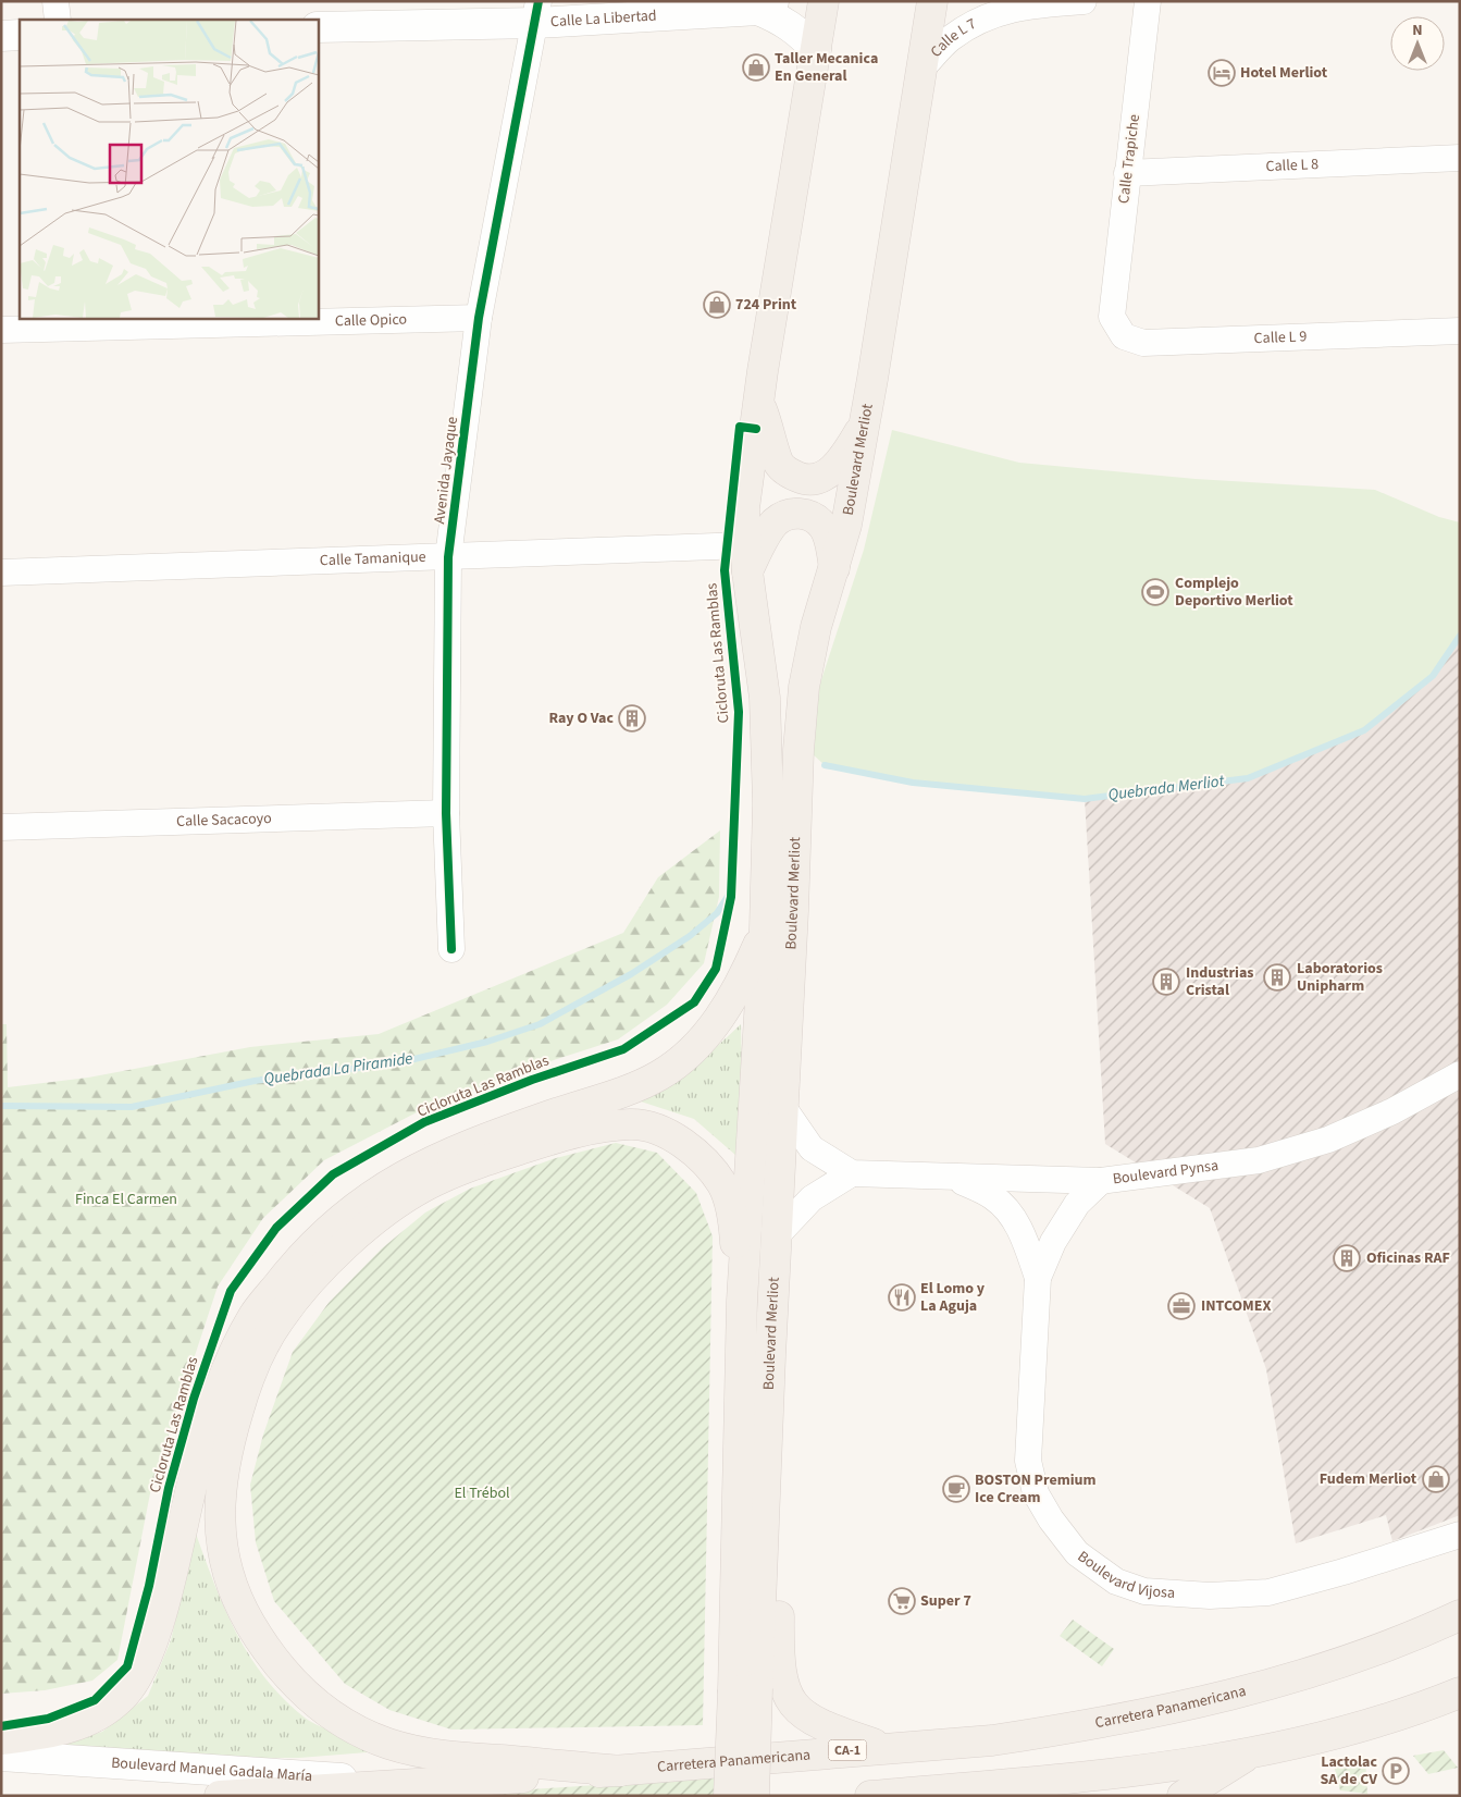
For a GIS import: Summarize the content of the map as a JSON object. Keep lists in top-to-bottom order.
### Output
{
  "streets": {
    "main road": ["Boulevard Merliot", "Carretera Panamericana", "CA-1"],
    "street": [
      "Calle La Libertad",
      "Calle L 7",
      "Calle Trapiche",
      "Calle L 8",
      "Calle Opico",
      "Calle L 9",
      "Avenida Jayaque",
      "Calle Tamanique",
      "Calle Sacacoyo",
      "Boulevard Pynsa",
      "Boulevard Vijosa",
      "Boulevard Manuel Gadala María"
    ],
    "cycle path": ["Cicloruta Las Ramblas"]
  },
  "crossings": [
    ["Calle La Libertad", "Boulevard Merliot"],
    ["Calle La Libertad", "Avenida Jayaque"],
    ["Calle L 7", "Boulevard Merliot"],
    ["Calle Trapiche", "Calle L 8"],
    ["Calle Trapiche", "Calle L 9"],
    ["Calle Opico", "Avenida Jayaque"],
    ["Boulevard Merliot", "Calle Tamanique"],
    ["Boulevard Merliot", "Boulevard Pynsa"],
    ["Avenida Jayaque", "Calle Tamanique"],
    ["Avenida Jayaque", "Calle Sacacoyo"],
    ["Boulevard Pynsa", "Boulevard Vijosa"],
    ["Carretera Panamericana", "Boulevard Manuel Gadala María"]
  ],
  "water": ["Quebrada Merliot", "Quebrada La Piramide"],
  "parks": ["Finca El Carmen", "El Trébol"],
  "places": {
    "shop": ["Taller Mecanica En General", "724 Print", "Fudem Merliot"],
    "hotel": ["Hotel Merliot"],
    "sports": ["Complejo Deportivo Merliot"],
    "building": [
      "Ray O Vac",
      "Laboratorios Unipharm",
      "Industrias Cristal",
      "Oficinas RAF"
    ],
    "restaurant": ["El Lomo y La Aguja"],
    "office": ["INTCOMEX"],
    "cafe": ["BOSTON Premium Ice Cream"],
    "supermarket": ["Super 7"],
    "parking": ["Lactolac SA de CV"]
  },
  "north": "top"
}
